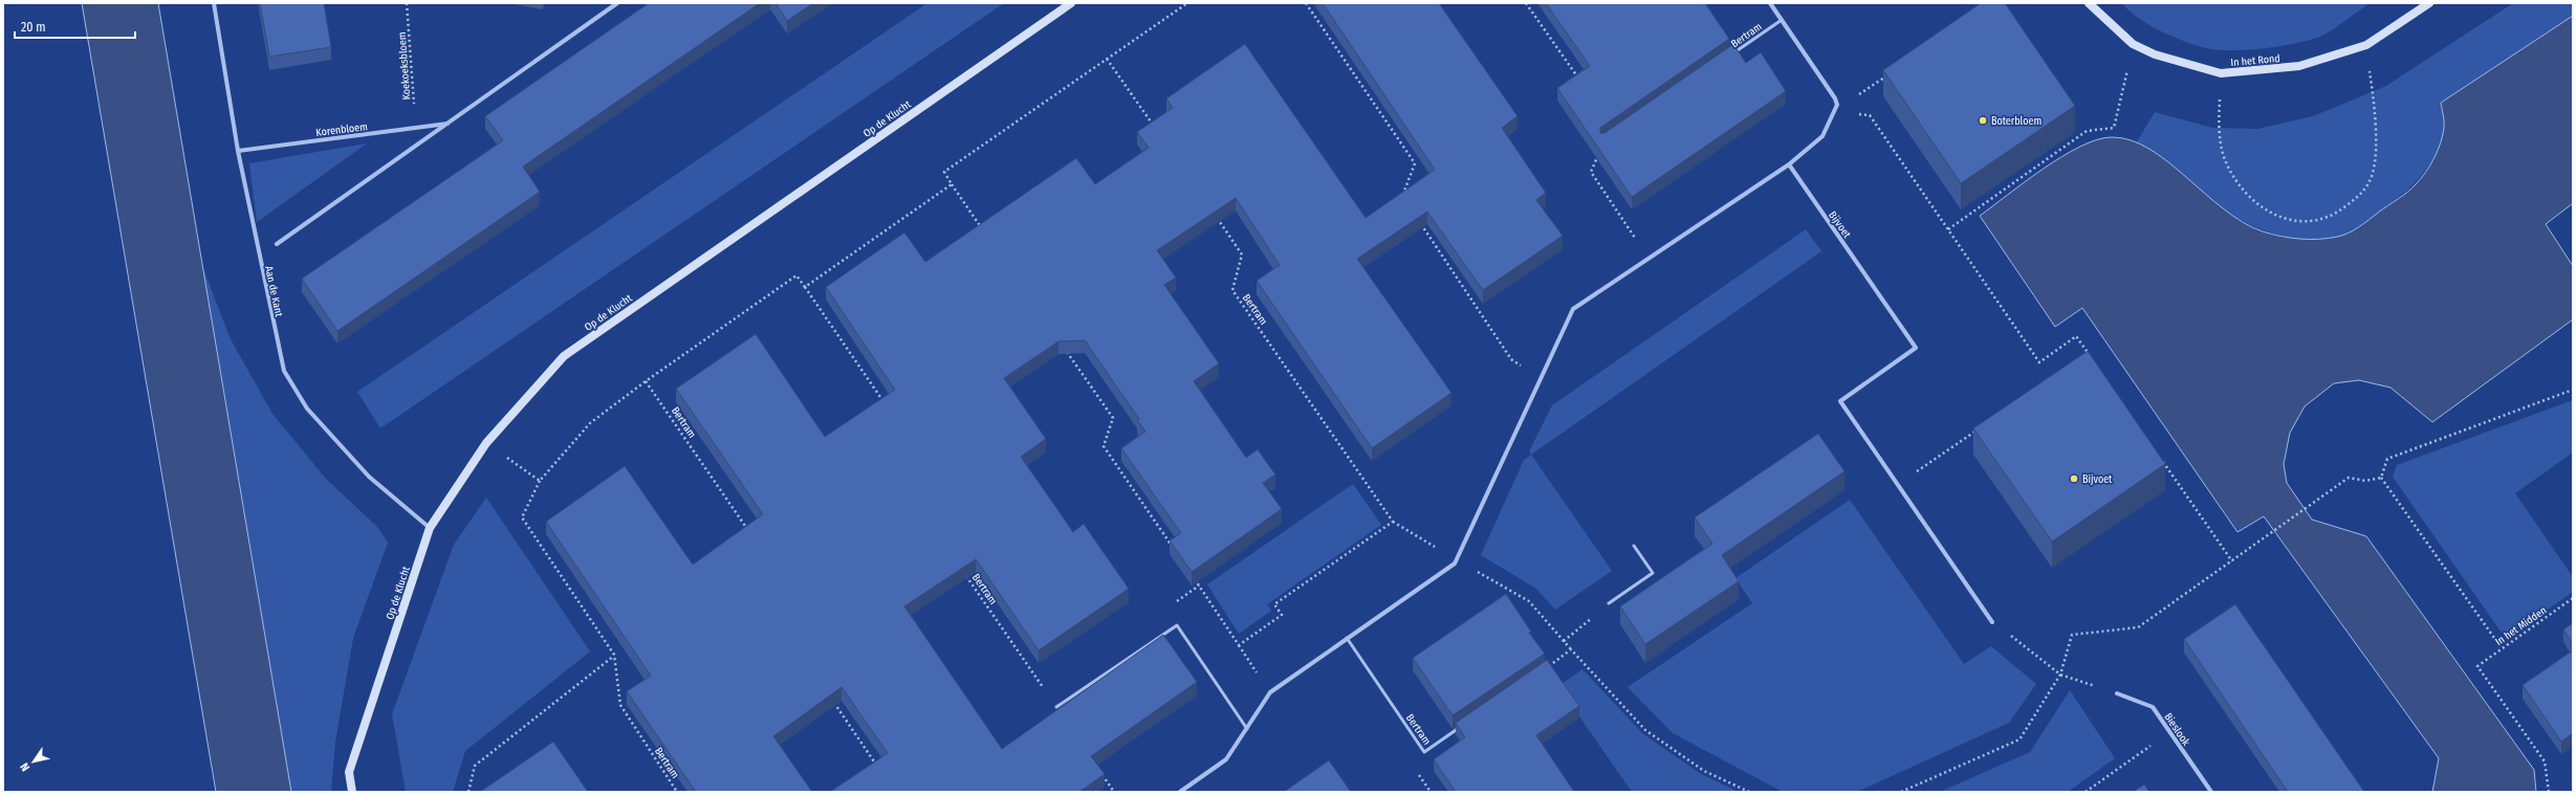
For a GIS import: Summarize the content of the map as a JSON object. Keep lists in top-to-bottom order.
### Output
{
  "streets": {
    "street": [
      "In het Rond",
      "Op de Klucht",
      "Korenbloem",
      "Bijvoet",
      "Aan de Kant",
      "Bieslook"
    ],
    "lane": ["Bertram"],
    "path": ["Koekoeksbloem", "In het Midden"]
  },
  "crossings": [
    ["Koekoeksbloem", "Korenbloem"],
    ["Op de Klucht", "Aan de Kant"],
    ["Korenbloem", "Aan de Kant"]
  ],
  "places": ["Boterbloem", "Bijvoet"],
  "scale_bar": "20 m",
  "north": "bottom left"
}
